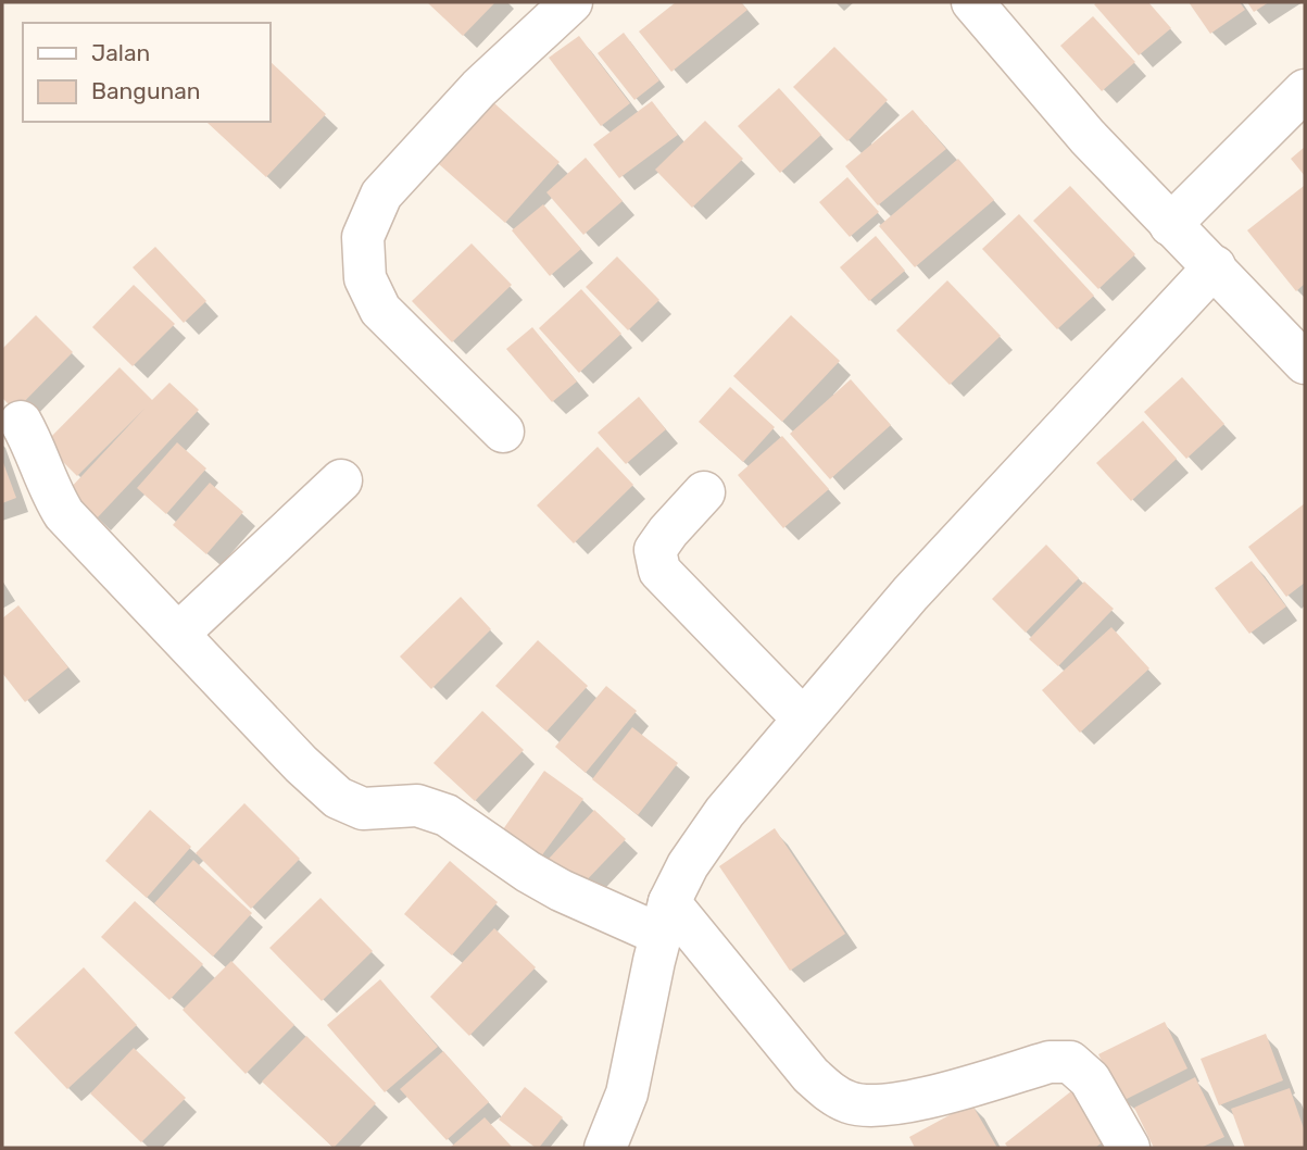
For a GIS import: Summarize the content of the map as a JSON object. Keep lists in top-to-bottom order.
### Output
{
  "legend": ["Jalan", "Bangunan"]
}
